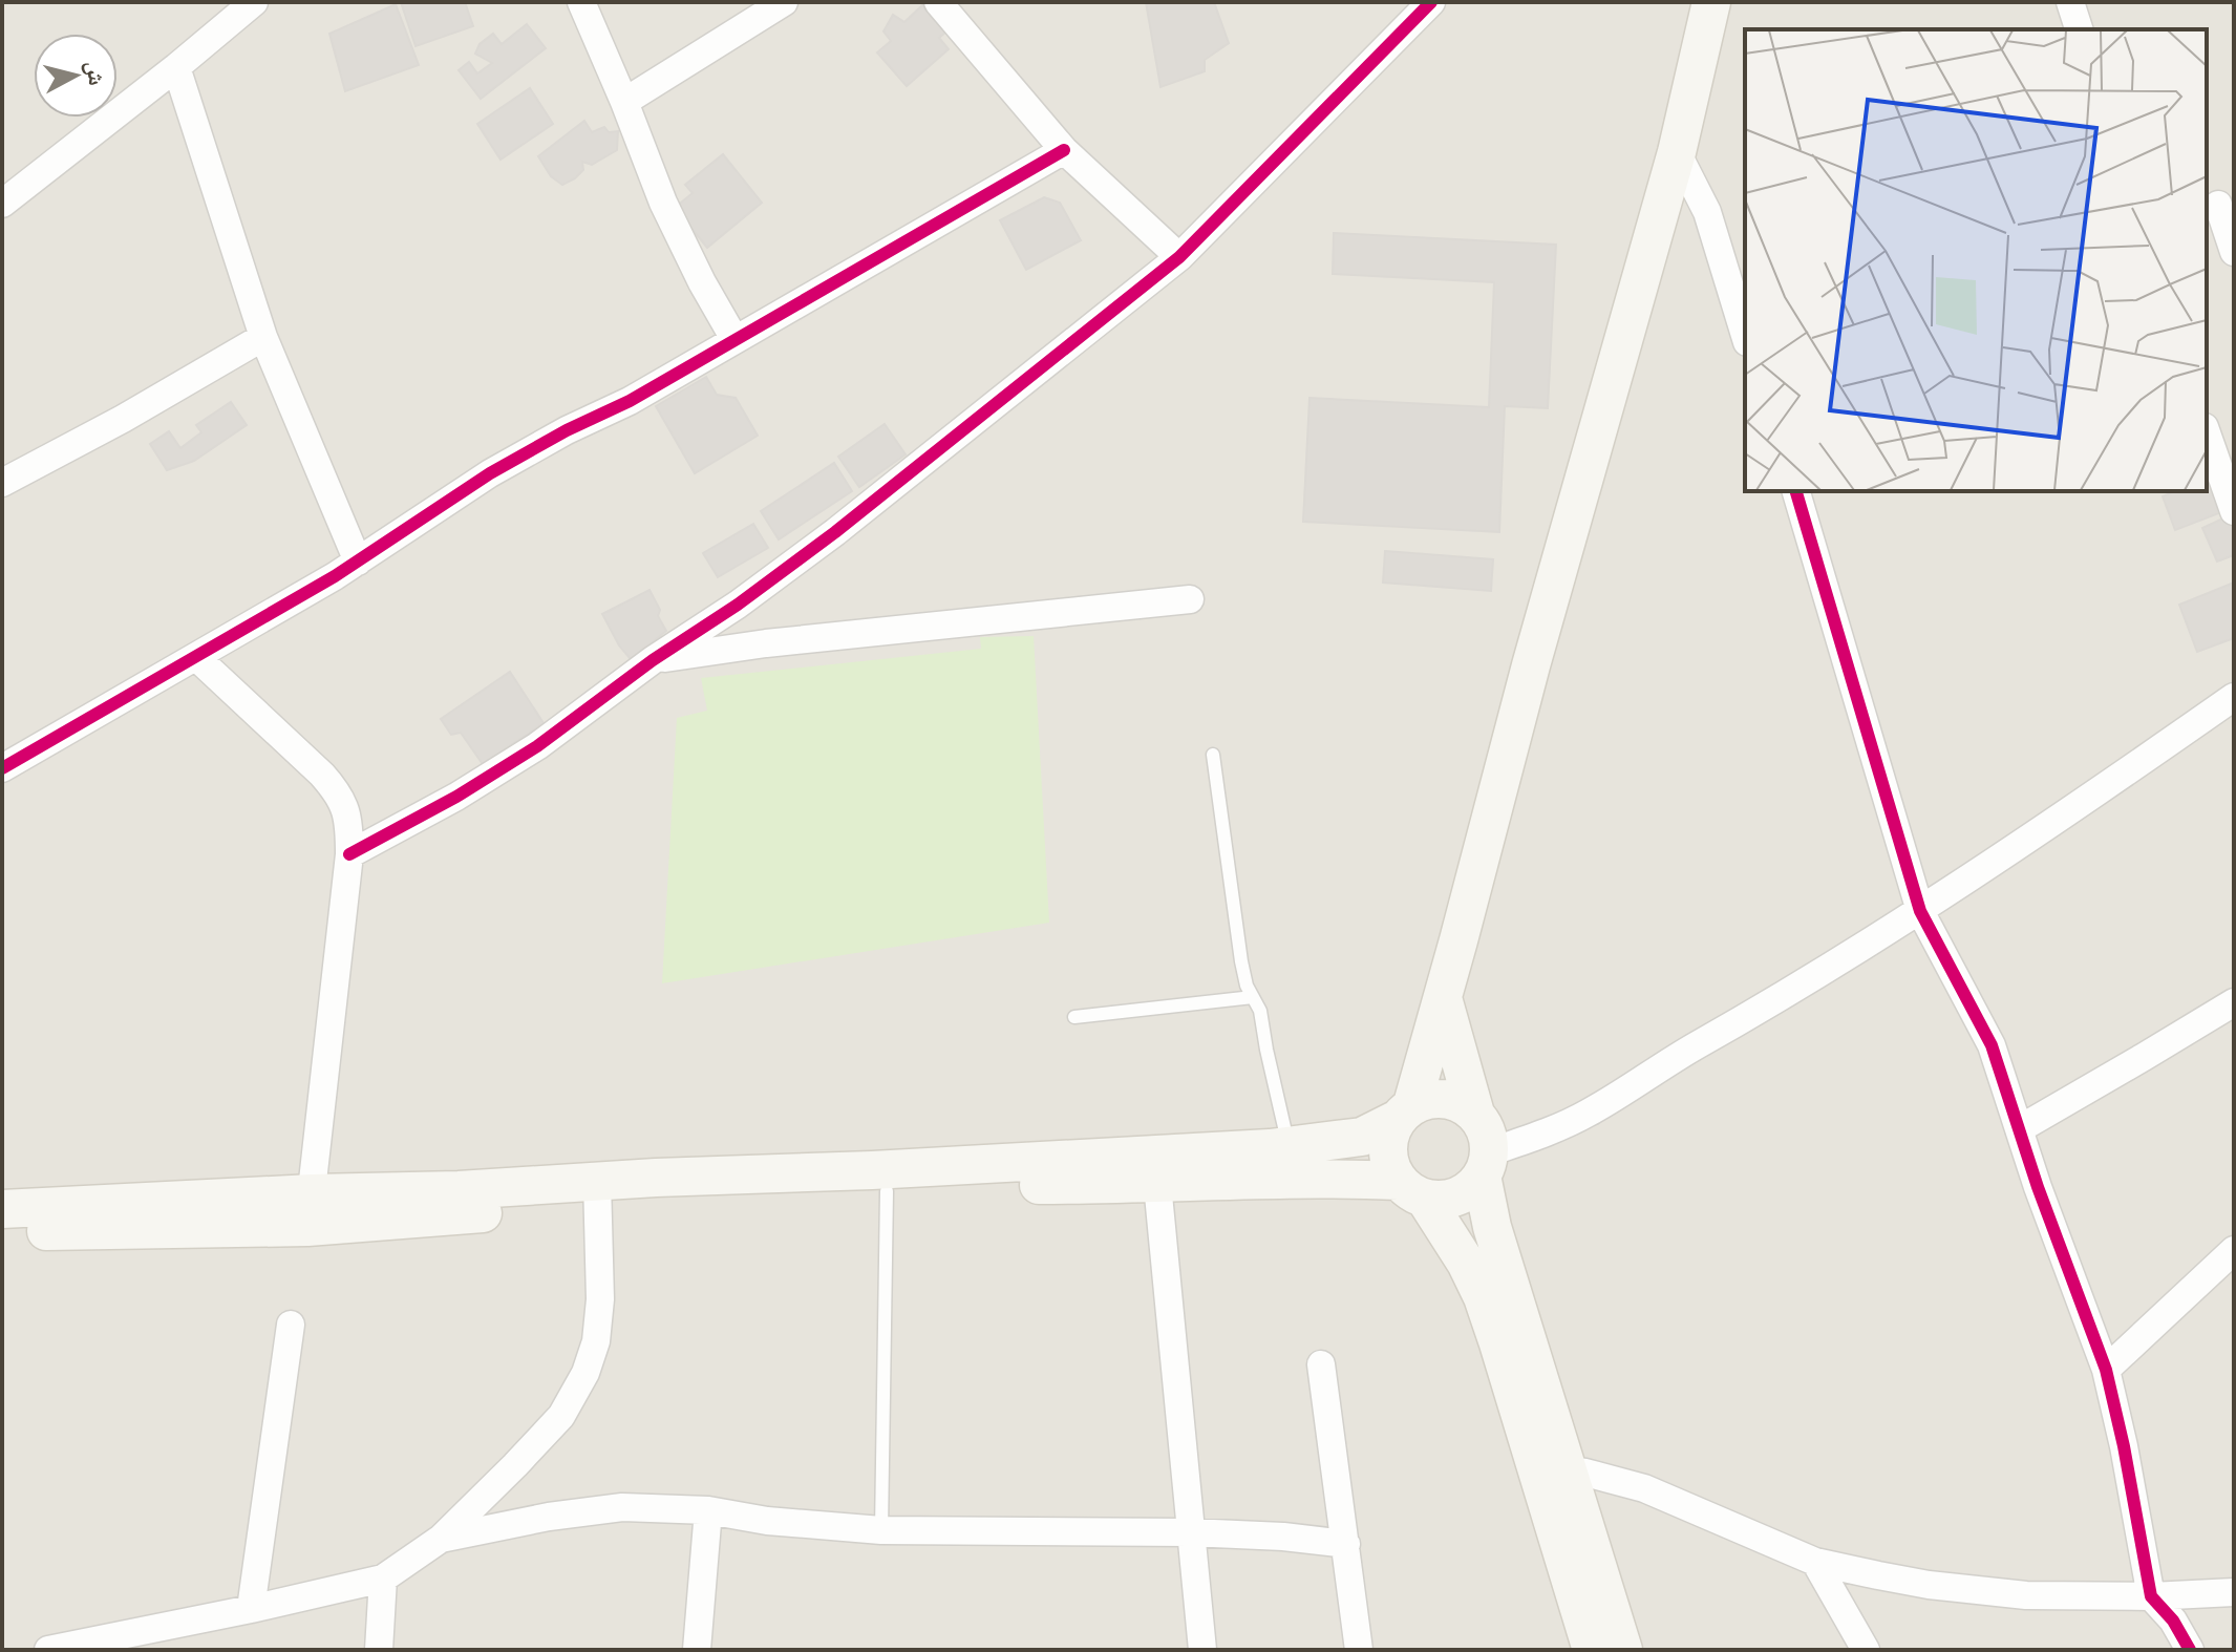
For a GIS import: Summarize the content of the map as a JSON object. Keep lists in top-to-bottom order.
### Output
{
  "north": "right"
}
